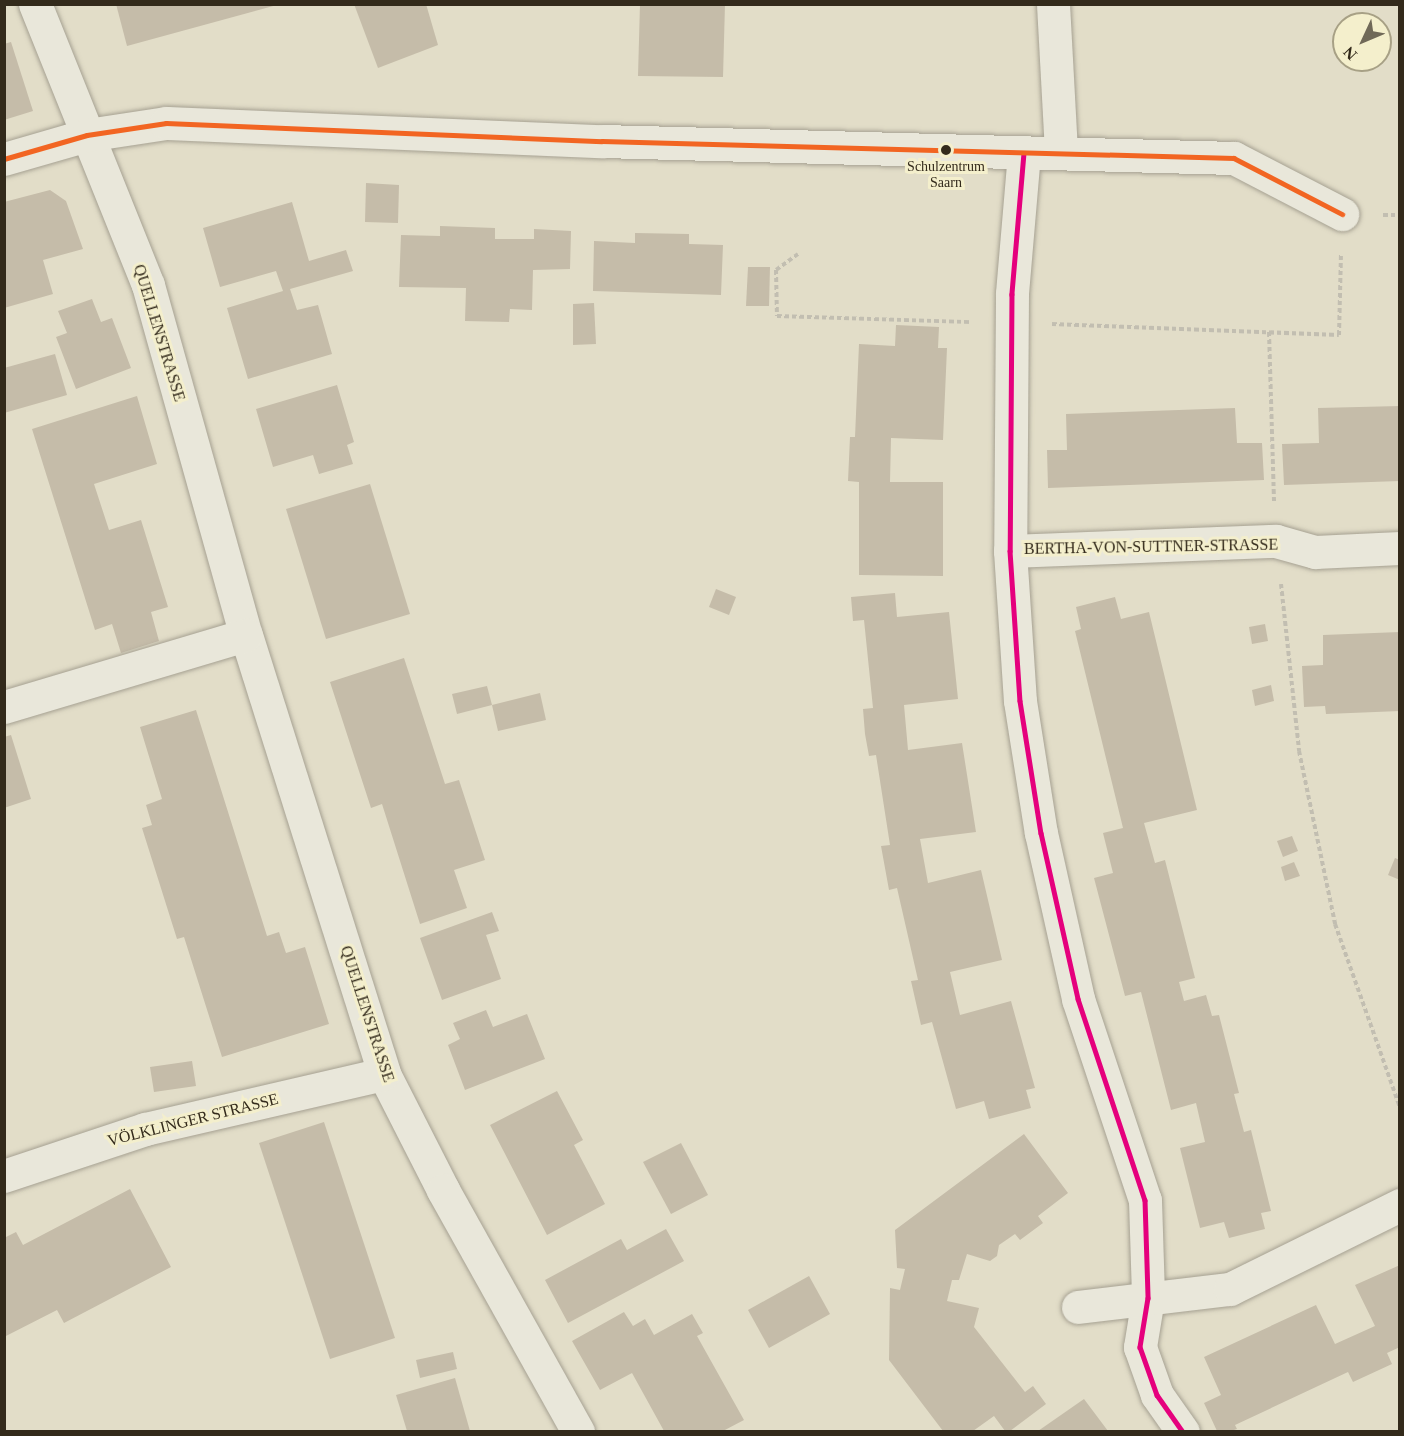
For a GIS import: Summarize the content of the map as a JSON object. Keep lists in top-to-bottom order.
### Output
{
  "streets": {
    "street": ["QUELLENSTRASSE", "BERTHA-VON-SUTTNER-STRASSE", "VÖLKLINGER STRASSE"]
  },
  "crossings": [
    ["QUELLENSTRASSE", "VÖLKLINGER STRASSE"]
  ],
  "places": ["Schulzentrum Saarn"],
  "north": "bottom left"
}
